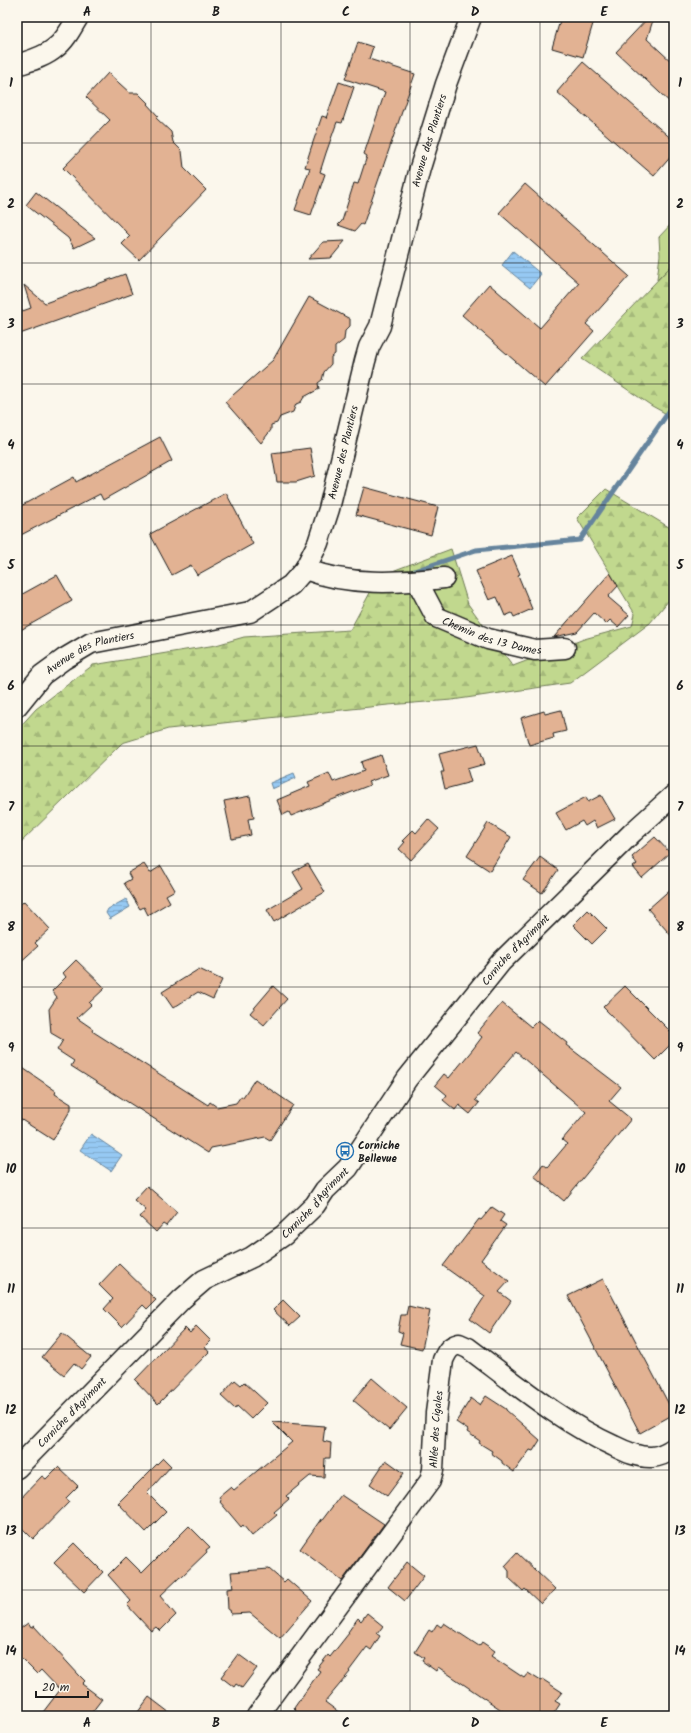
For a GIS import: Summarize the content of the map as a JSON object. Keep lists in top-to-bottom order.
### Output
{
  "streets": {
    "street": [
      "Avenue des Plantiers",
      "Chemin des 13 Dames",
      "Corniche d'Agrimont",
      "Allée des Cigales"
    ]
  },
  "places": {
    "bus stop": ["Corniche Bellevue"]
  },
  "scale_bar": "20 m",
  "grid": {
    "columns": [
      "A",
      "B",
      "C",
      "D",
      "E"
    ],
    "rows": [
      "1",
      "2",
      "3",
      "4",
      "5",
      "6",
      "7",
      "8",
      "9",
      "10",
      "11",
      "12",
      "13",
      "14"
    ]
  }
}
